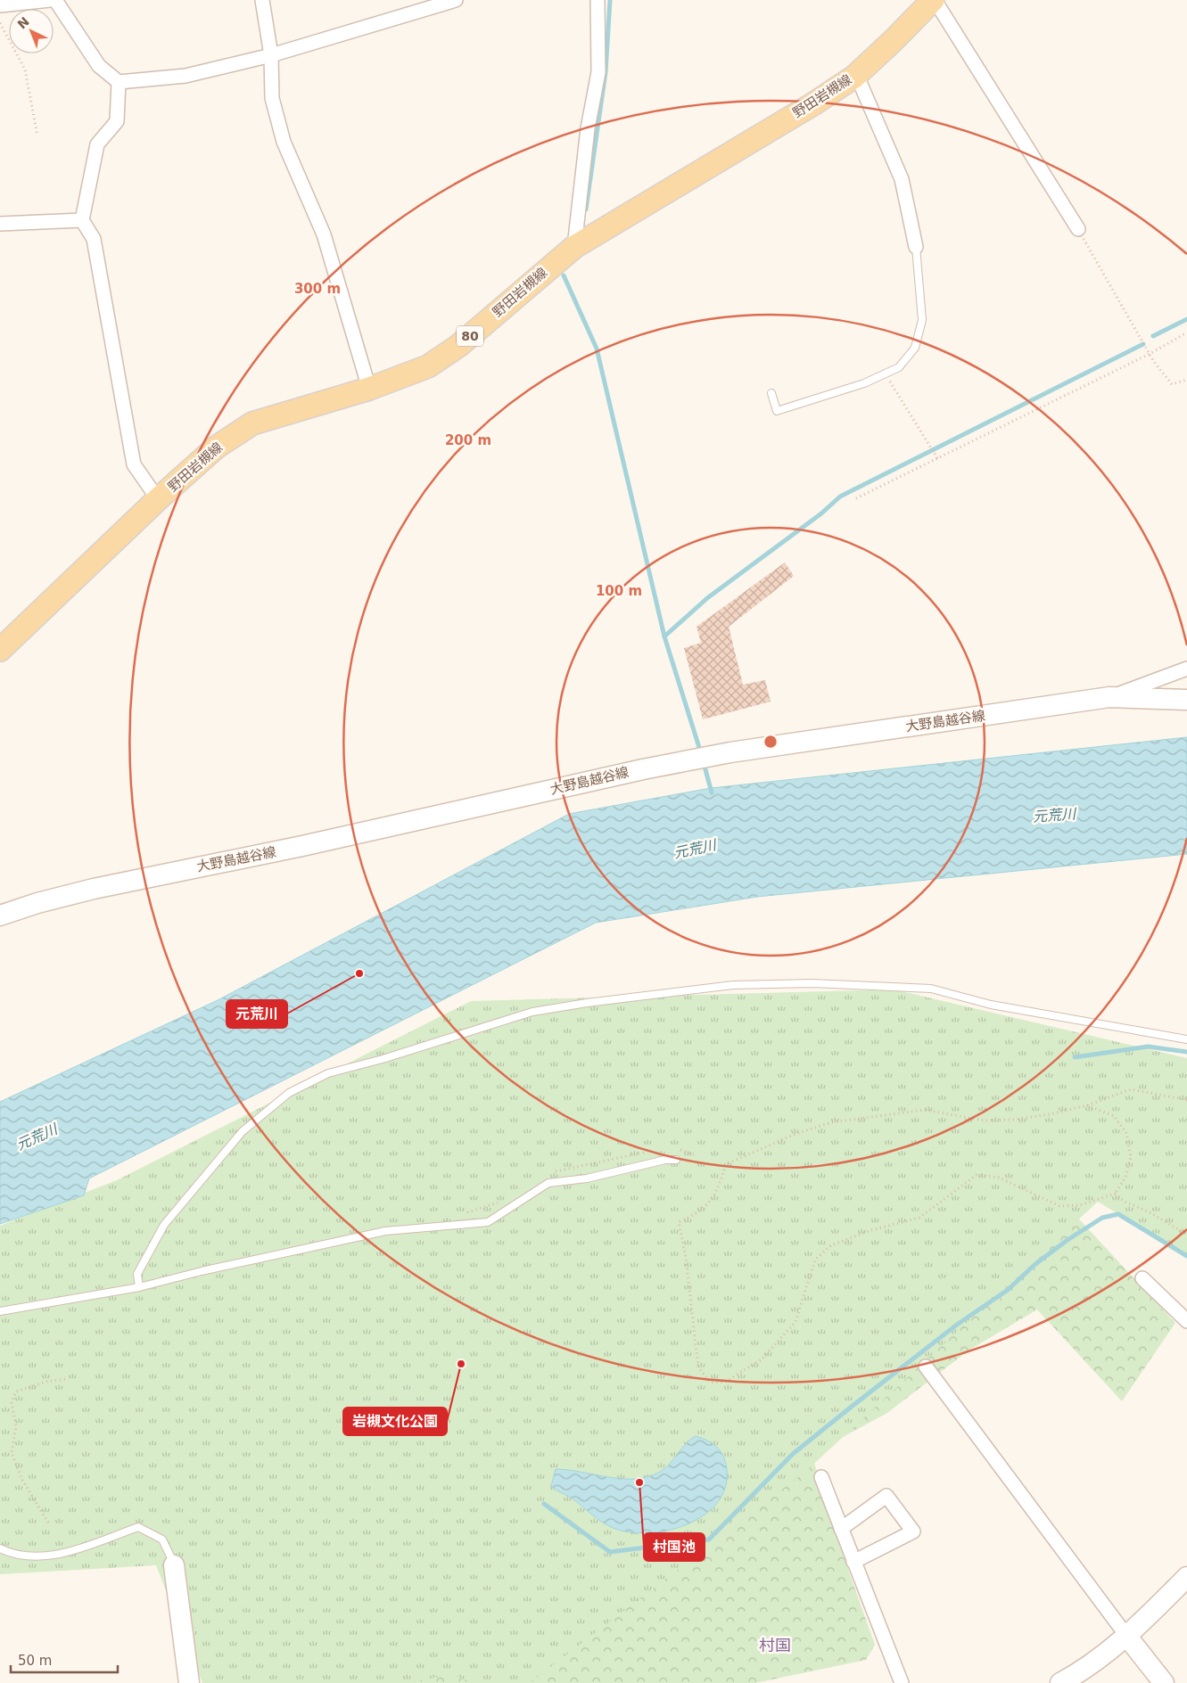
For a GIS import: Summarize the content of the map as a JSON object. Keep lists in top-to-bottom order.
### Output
{
  "streets": {
    "main road": ["野田岩槻線", "80", "大野島越谷線"]
  },
  "districts": ["村国"],
  "water": ["元荒川"],
  "places": ["元荒川", "岩槻文化公園", "村国池"],
  "scale_bar": "50 m",
  "north": "top left",
  "rings": ["300 m", "200 m", "100 m"]
}
